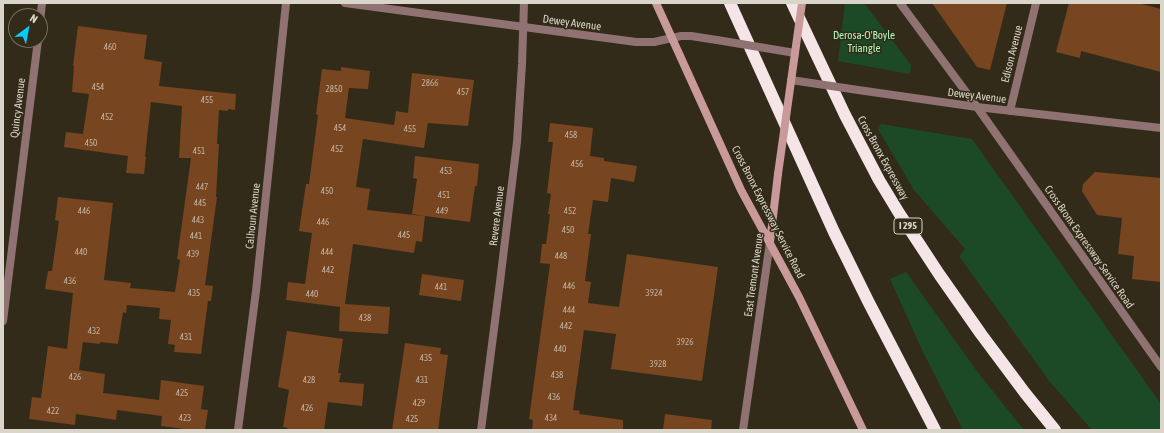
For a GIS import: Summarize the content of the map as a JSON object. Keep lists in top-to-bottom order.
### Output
{
  "streets": {
    "highway": ["Cross Bronx Expressway", "I 295"],
    "main road": ["Cross Bronx Expressway Service Road", "East Tremont Avenue"],
    "street": [
      "Dewey Avenue",
      "Edison Avenue",
      "Quincy Avenue",
      "Calhoun Avenue",
      "Revere Avenue"
    ]
  },
  "crossings": [
    ["Dewey Avenue", "Edison Avenue"],
    ["Dewey Avenue", "Cross Bronx Expressway Service Road"],
    ["Dewey Avenue", "Revere Avenue"],
    ["Dewey Avenue", "East Tremont Avenue"],
    ["Cross Bronx Expressway Service Road", "East Tremont Avenue"]
  ],
  "parks": ["Derosa-O'Boyle Triangle"],
  "house_numbers": [
    "460",
    "2866",
    "454",
    "2850",
    "457",
    "455",
    "452",
    "454",
    "455",
    "458",
    "450",
    "452",
    "451",
    "456",
    "453",
    "447",
    "450",
    "451",
    "445",
    "446",
    "449",
    "452",
    "443",
    "446",
    "450",
    "445",
    "441",
    "440",
    "444",
    "439",
    "448",
    "442",
    "436",
    "446",
    "441",
    "435",
    "3924",
    "440",
    "444",
    "438",
    "442",
    "432",
    "431",
    "3926",
    "440",
    "435",
    "3928",
    "438",
    "426",
    "428",
    "431",
    "425",
    "436",
    "429",
    "426",
    "422",
    "423",
    "434",
    "425"
  ],
  "north": "top right"
}
